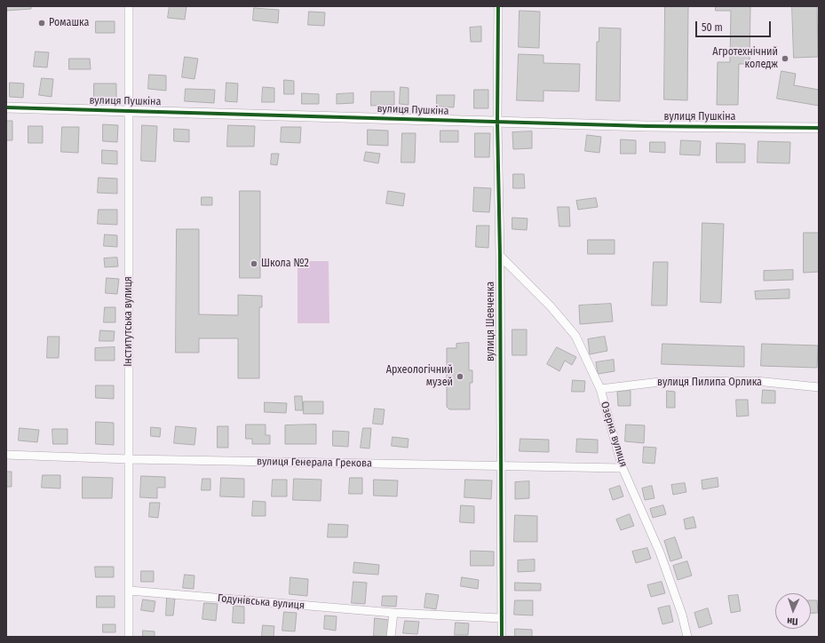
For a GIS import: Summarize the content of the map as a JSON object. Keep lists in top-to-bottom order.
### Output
{
  "streets": {
    "street": [
      "вулиця Пушкіна",
      "Інститутська вулиця",
      "вулиця Шевченка",
      "вулиця Пилипа Орлика",
      "Озерна вулиця",
      "вулиця Генерала Грекова",
      "Годунівська вулиця"
    ]
  },
  "crossings": [
    ["вулиця Пушкіна", "Інститутська вулиця"],
    ["вулиця Пушкіна", "вулиця Шевченка"],
    ["Інститутська вулиця", "вулиця Генерала Грекова"],
    ["Інститутська вулиця", "Годунівська вулиця"],
    ["вулиця Шевченка", "Озерна вулиця"],
    ["вулиця Шевченка", "вулиця Генерала Грекова"],
    ["вулиця Шевченка", "Годунівська вулиця"],
    ["вулиця Пилипа Орлика", "Озерна вулиця"],
    ["Озерна вулиця", "вулиця Генерала Грекова"]
  ],
  "places": [
    "Ромашка",
    "Агротехнічний коледж",
    "Школа №2",
    "Археологічний музей"
  ],
  "scale_bar": "50 m",
  "north": "bottom"
}
